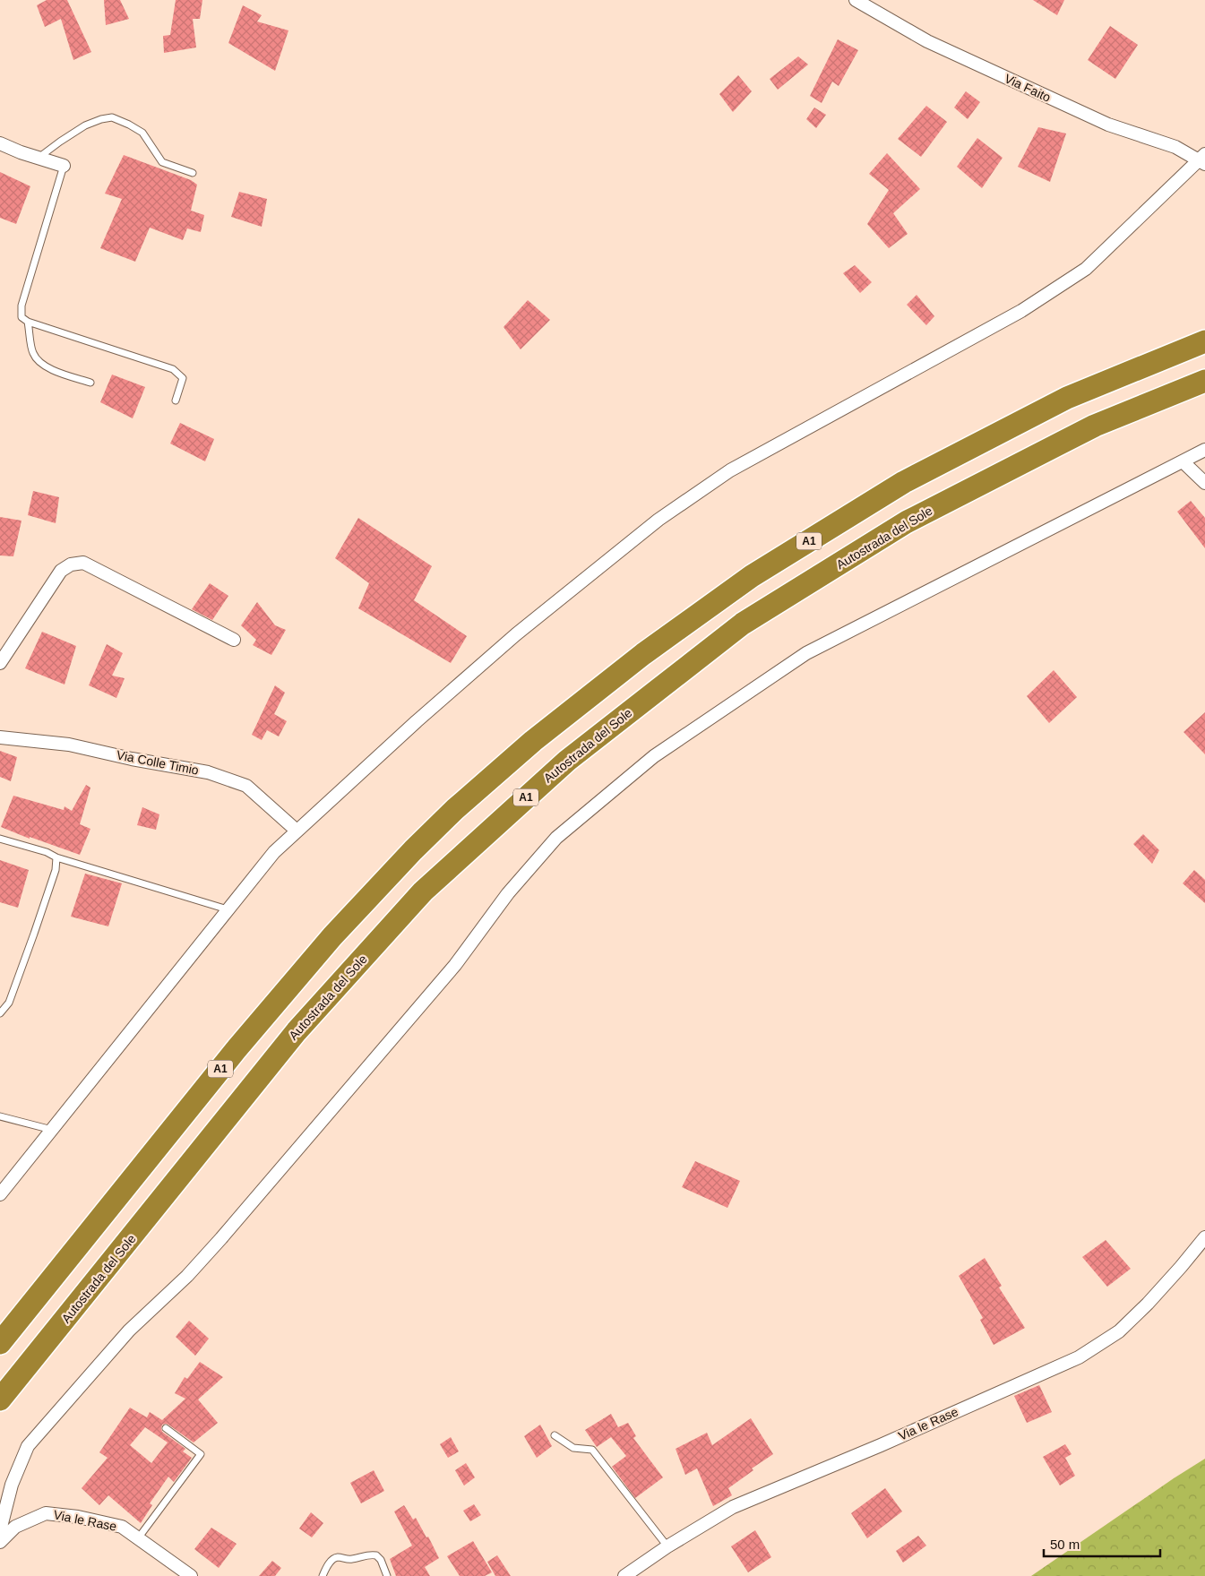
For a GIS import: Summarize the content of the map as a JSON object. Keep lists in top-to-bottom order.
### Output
{
  "streets": {
    "highway": ["Autostrada del Sole", "A1"],
    "street": ["Via Faito", "Via Colle Timio", "Via le Rase"]
  },
  "scale_bar": "50 m"
}
